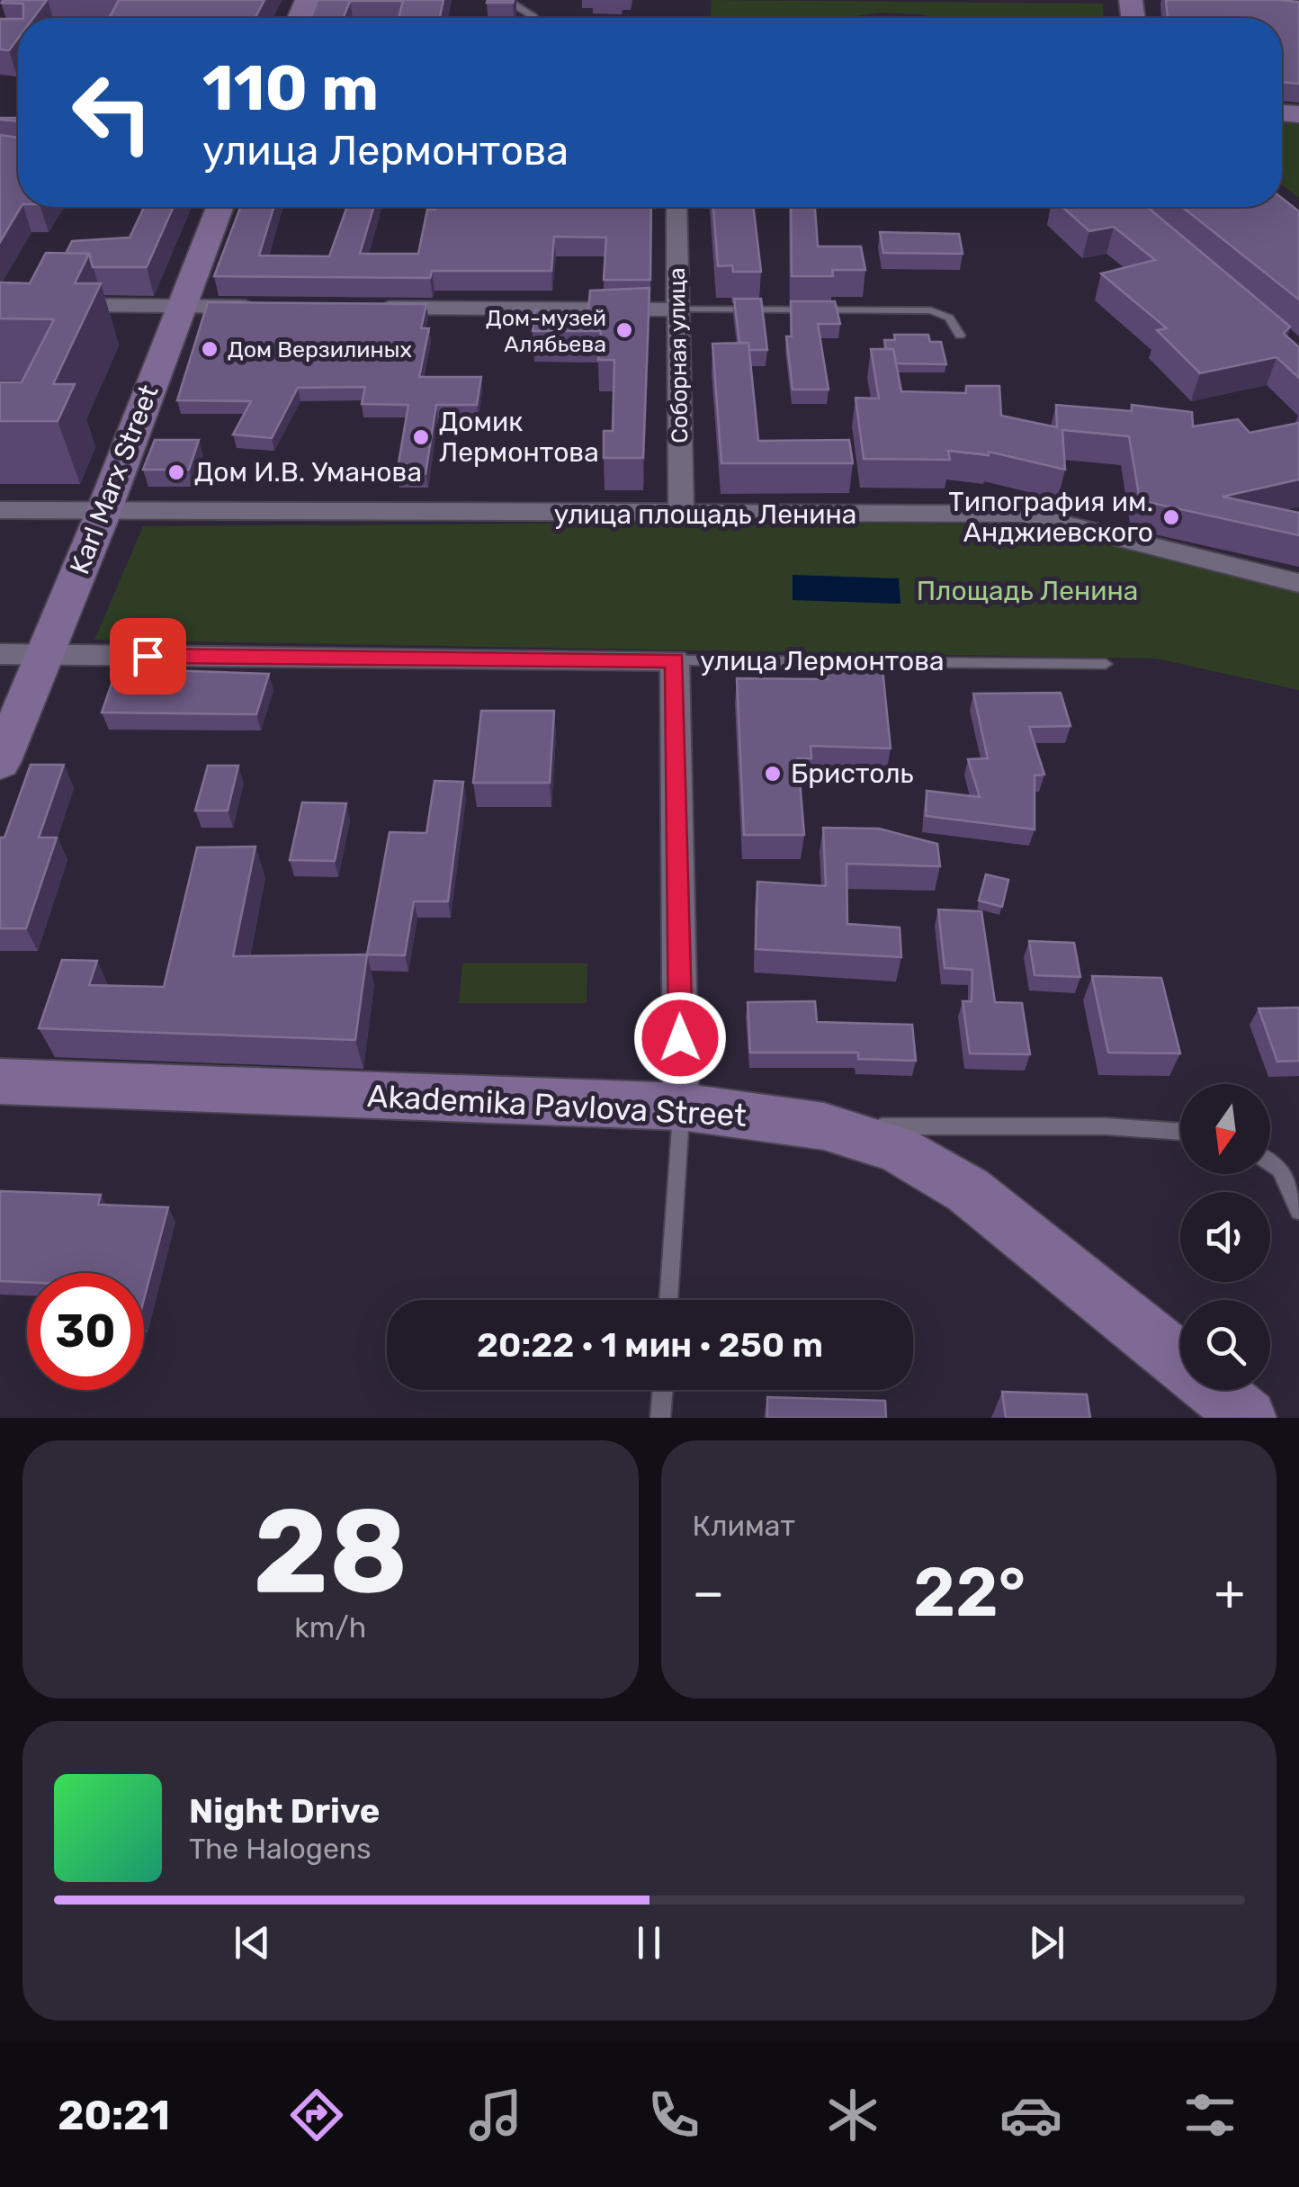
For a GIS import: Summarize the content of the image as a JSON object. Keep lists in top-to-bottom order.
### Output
{
  "streets": {
    "street": [
      "Соборная улица",
      "Karl Marx Street",
      "улица площадь Ленина",
      "улица Лермонтова",
      "Akademika Pavlova Street"
    ]
  },
  "crossings": [
    ["Соборная улица", "улица площадь Ленина"],
    ["Karl Marx Street", "улица площадь Ленина"],
    ["Karl Marx Street", "улица Лермонтова"]
  ],
  "parks": ["Площадь Ленина"],
  "places": [
    "Дом-музей Алябьева",
    "Дом Верзилиных",
    "Домик Лермонтова",
    "Дом И.В. Уманова",
    "Типография им. Анджиевского",
    "Бристоль"
  ],
  "north": "bottom",
  "page": {
    "turn": ["110 m", "улица Лермонтова"],
    "limit": "30",
    "trip": "20:22 · 1 мин · 250 m",
    "tile": [
      ["28", "km/h"],
      "Климат"
    ],
    "heat": ["−", "22°", "+"],
    "song": ["Night Drive", "The Halogens"],
    "tabs": "20:21"
  }
}
